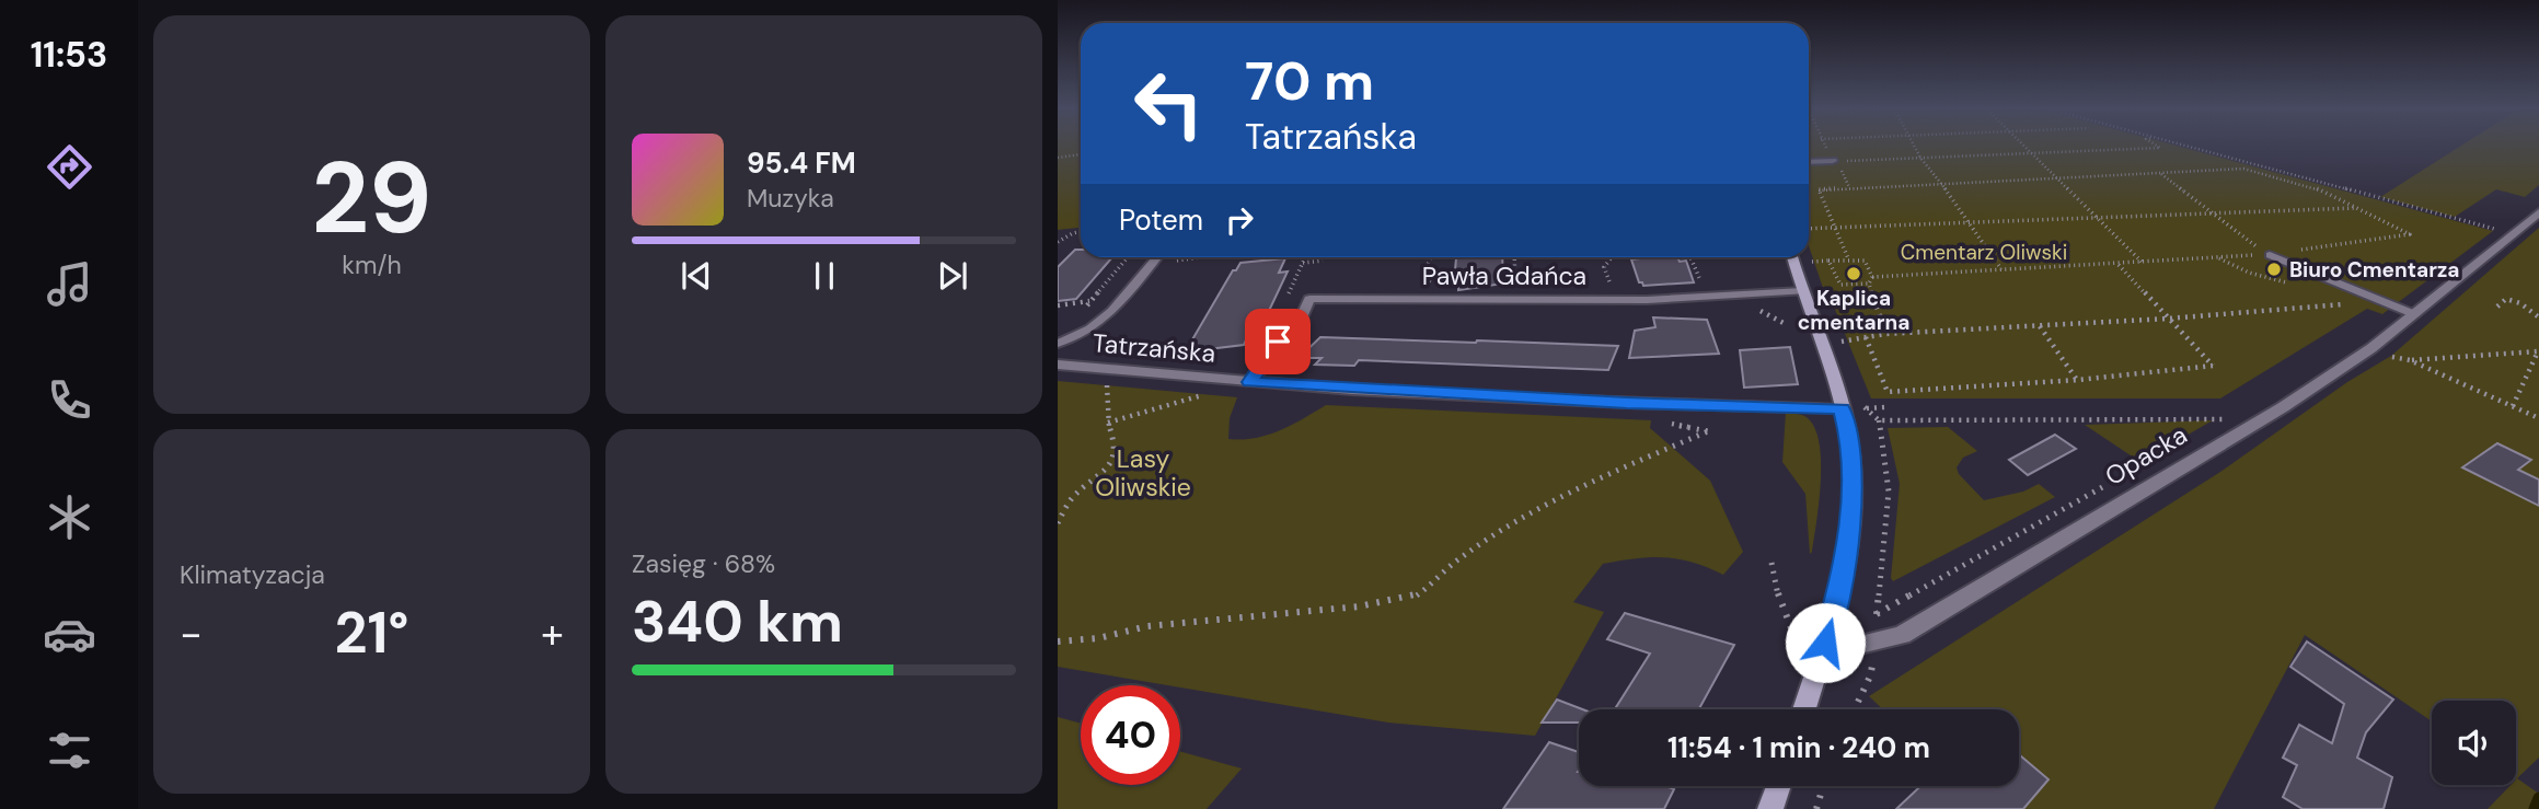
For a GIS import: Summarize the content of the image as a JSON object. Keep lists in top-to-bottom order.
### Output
{
  "streets": {
    "street": ["Pawła Gdańca", "Tatrzańska", "Opacka"]
  },
  "crossings": [
    ["Pawła Gdańca", "Tatrzańska"]
  ],
  "parks": ["Cmentarz Oliwski", "Lasy Oliwskie"],
  "places": ["Biuro Cmentarza", "Kaplica cmentarna"],
  "page": {
    "tabs": "11:53",
    "tile": [
      ["29", "km/h"],
      "Klimatyzacja",
      ["Zasięg · 68%", "340 km"]
    ],
    "turn": ["70 m", "Tatrzańska"],
    "song": ["95.4 FM", "Muzyka"],
    "then": "Potem",
    "heat": ["−", "21°", "+"],
    "limit": "40",
    "trip": "11:54 · 1 min · 240 m"
  }
}
